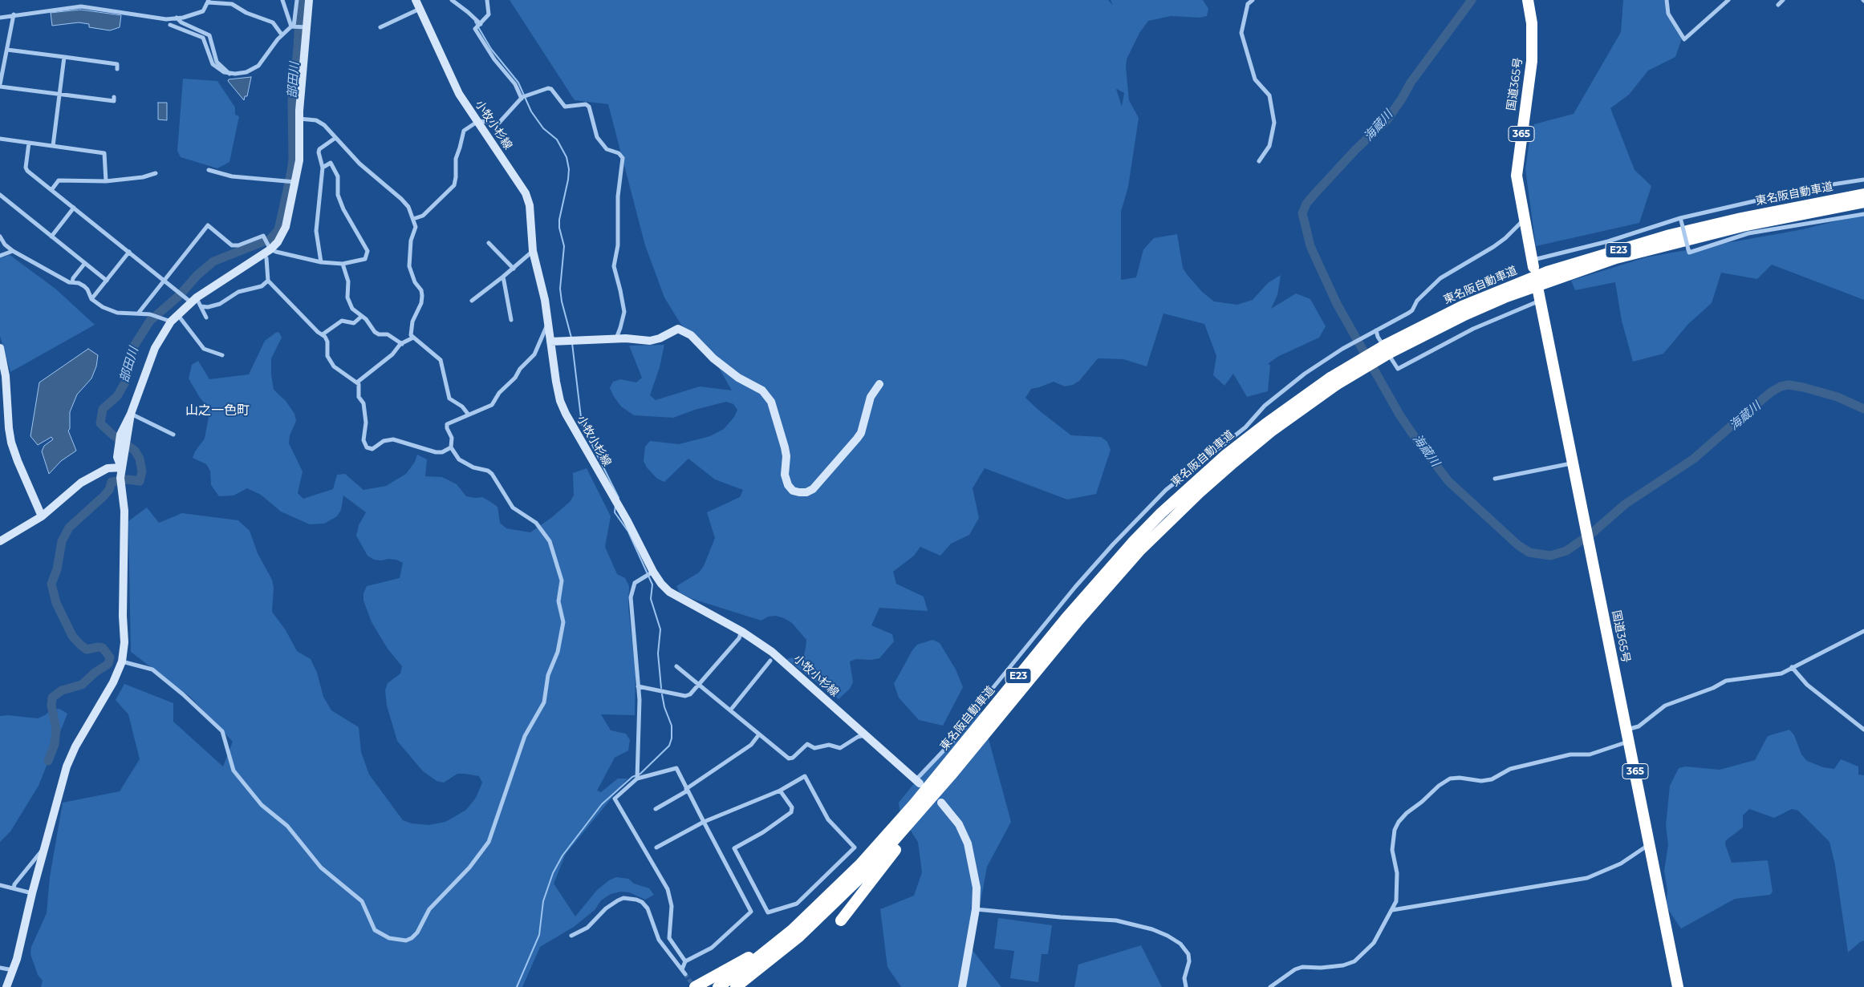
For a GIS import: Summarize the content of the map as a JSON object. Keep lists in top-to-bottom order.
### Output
{
  "streets": {
    "highway": [
      "国道365号",
      "365",
      "東名阪自動車道",
      "E23"
    ],
    "street": ["小牧小杉線"]
  },
  "districts": ["山之一色町"],
  "water": ["部田川", "海蔵川"]
}
